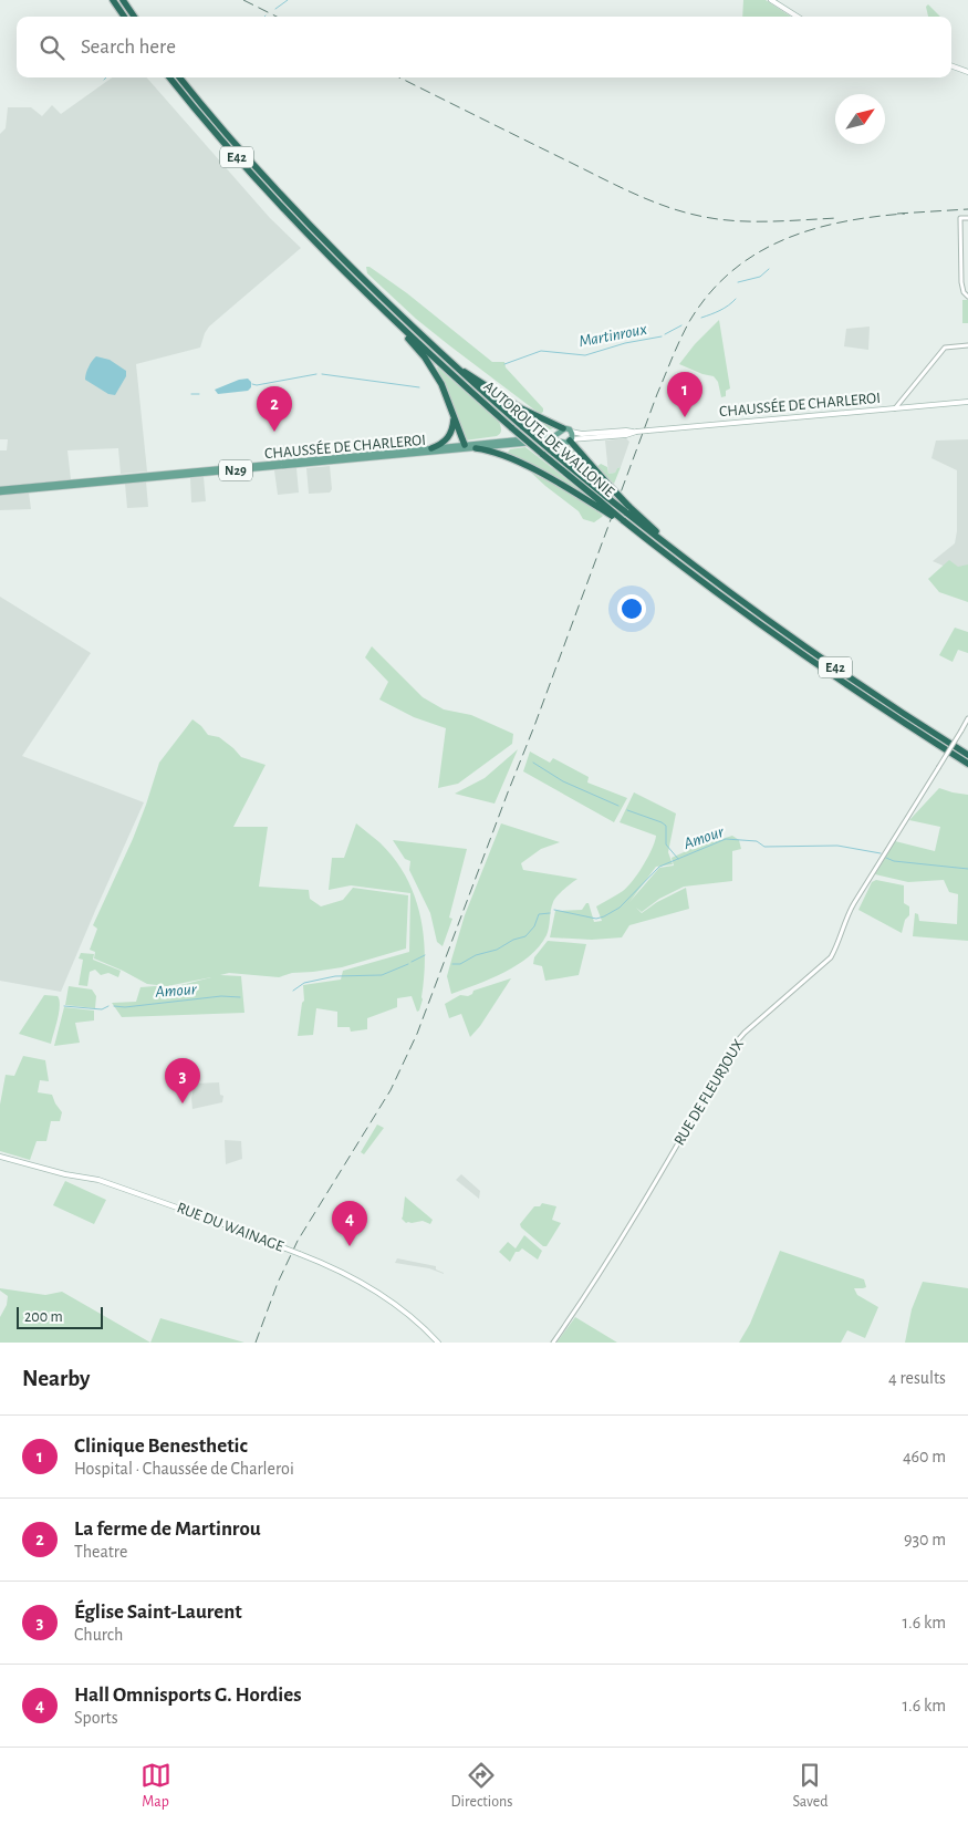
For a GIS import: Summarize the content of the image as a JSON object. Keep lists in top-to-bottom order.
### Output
{
  "streets": {
    "highway": ["E42", "AUTOROUTE DE WALLONIE"],
    "main road": ["CHAUSSÉE DE CHARLEROI", "N29", "RUE DU WAINAGE"],
    "street": ["RUE DE FLEURJOUX"]
  },
  "crossings": [
    ["E42", "AUTOROUTE DE WALLONIE"],
    ["CHAUSSÉE DE CHARLEROI", "N29"]
  ],
  "water": ["Martinroux", "Amour"],
  "scale_bar": "200 m",
  "north": "top right",
  "page": {
    "search": "Search here",
    "pins": [
      "1",
      "2",
      "3",
      "4"
    ],
    "scale": "200 m",
    "heading": ["Nearby", "4 results"],
    "list": [
      {
        "mark": "1",
        "name": "Clinique Benesthetic",
        "note": "Hospital · Chaussée de Charleroi",
        "value": "460 m"
      },
      {
        "mark": "2",
        "name": "La ferme de Martinrou",
        "note": "Theatre",
        "value": "930 m"
      },
      {
        "mark": "3",
        "name": "Église Saint-Laurent",
        "note": "Church",
        "value": "1.6 km"
      },
      {
        "mark": "4",
        "name": "Hall Omnisports G. Hordies",
        "note": "Sports",
        "value": "1.6 km"
      }
    ],
    "nav": ["Map", "Directions", "Saved"]
  }
}
